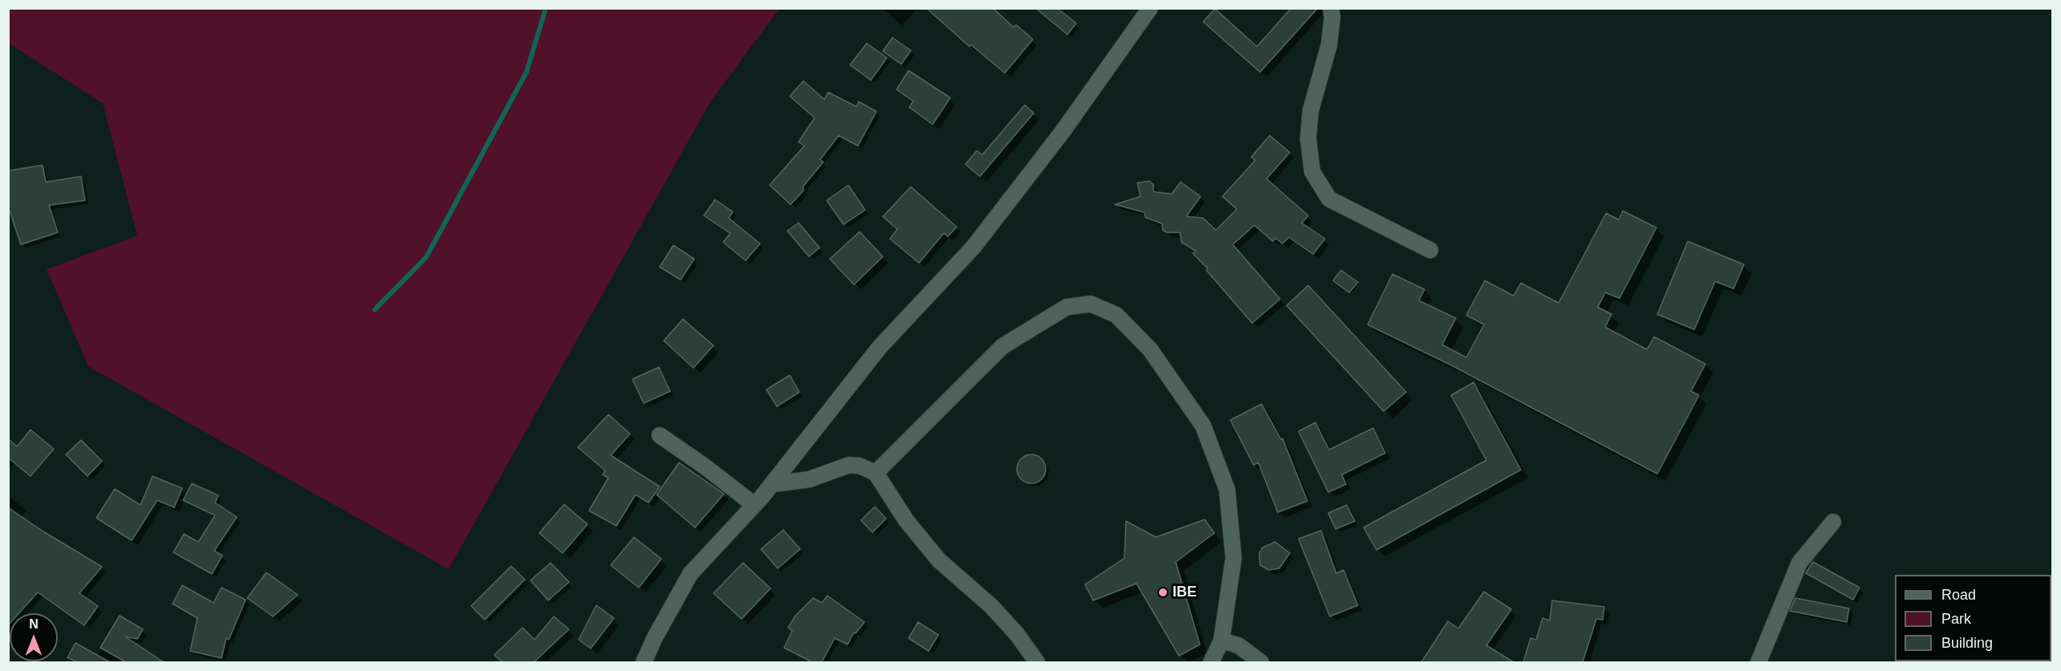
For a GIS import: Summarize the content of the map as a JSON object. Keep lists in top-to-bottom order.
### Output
{
  "places": ["IBE"],
  "legend": ["Road", "Park", "Building"],
  "north": "top"
}
